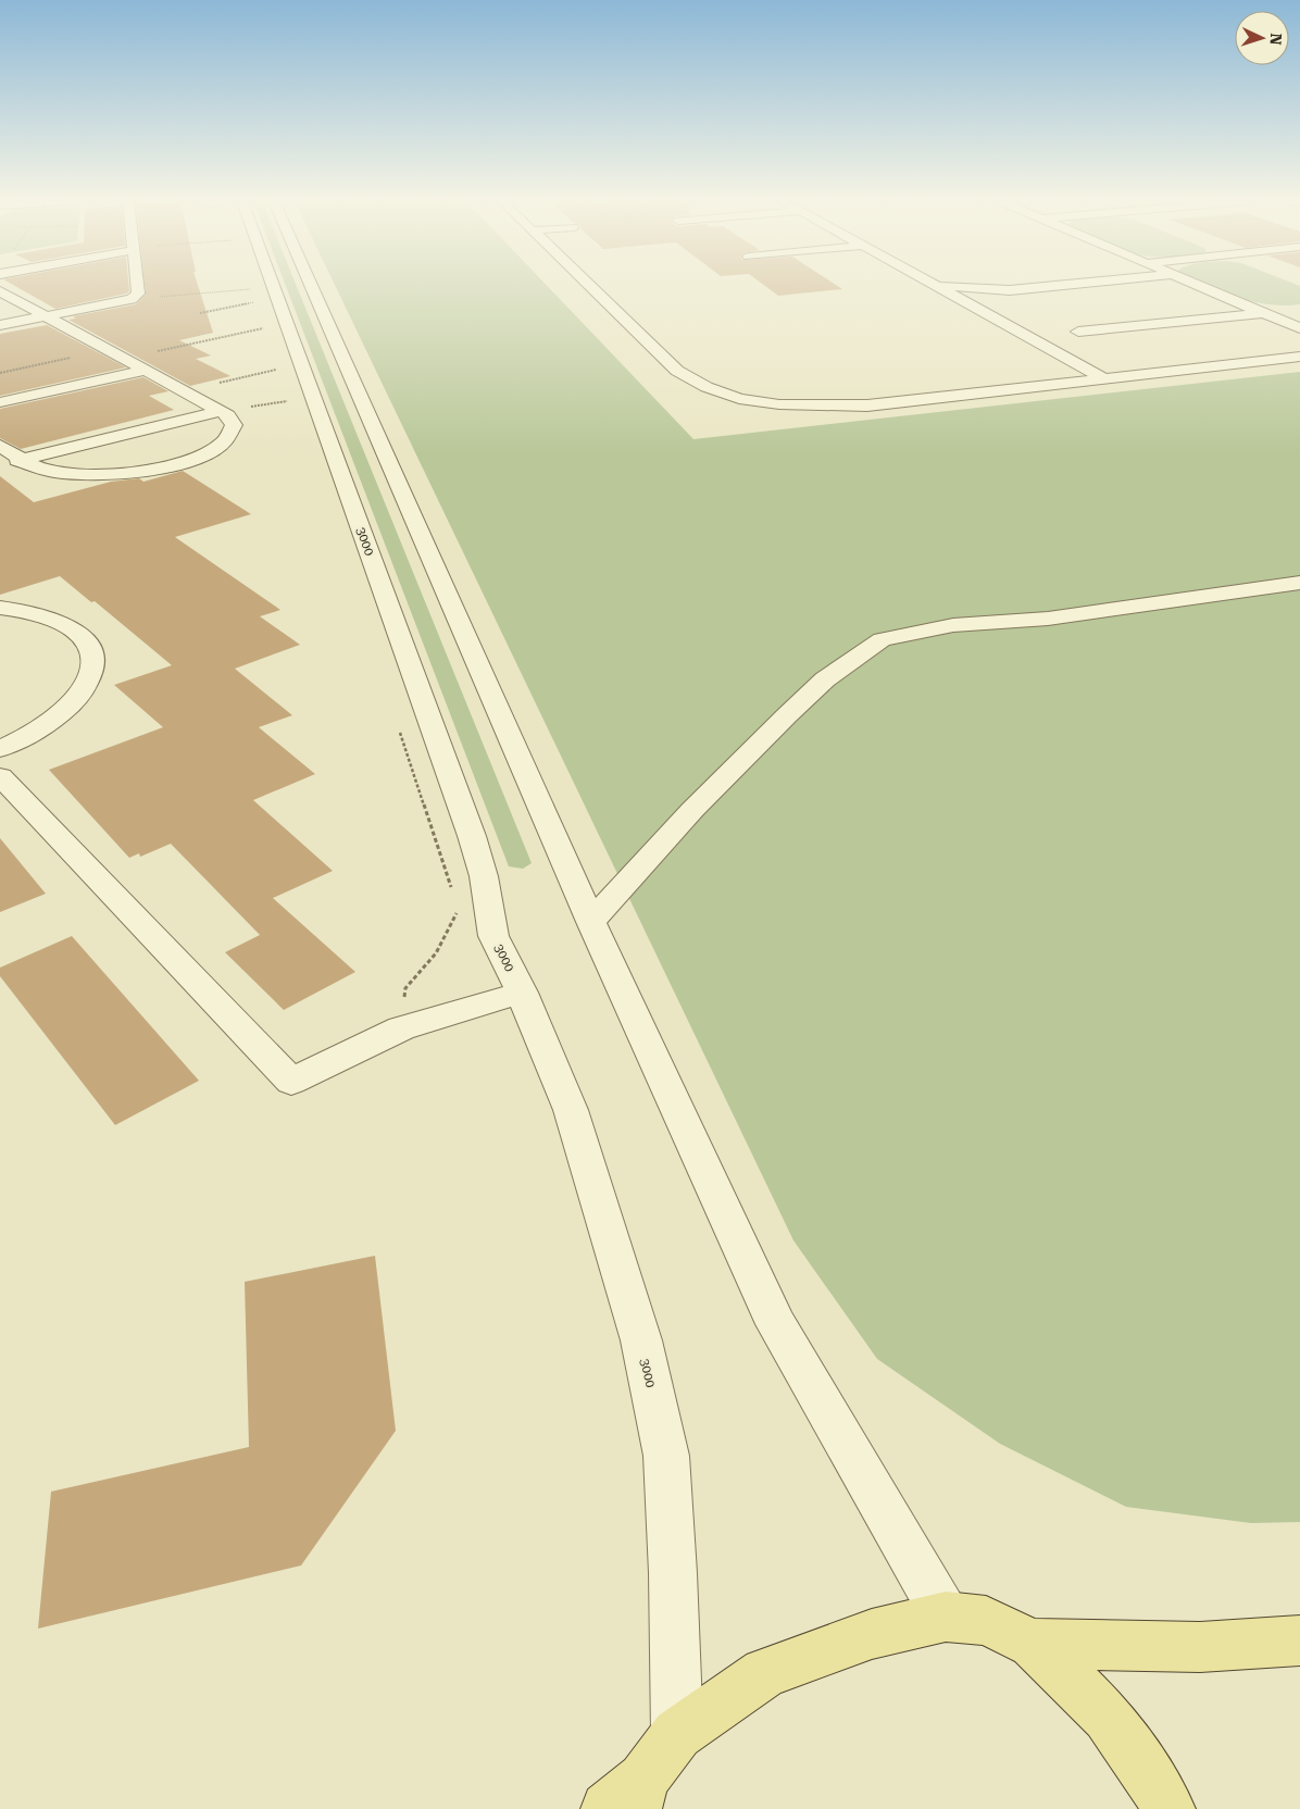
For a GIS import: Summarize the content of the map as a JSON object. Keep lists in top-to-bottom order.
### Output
{
  "streets": {
    "street": ["3000"]
  },
  "north": "right"
}
